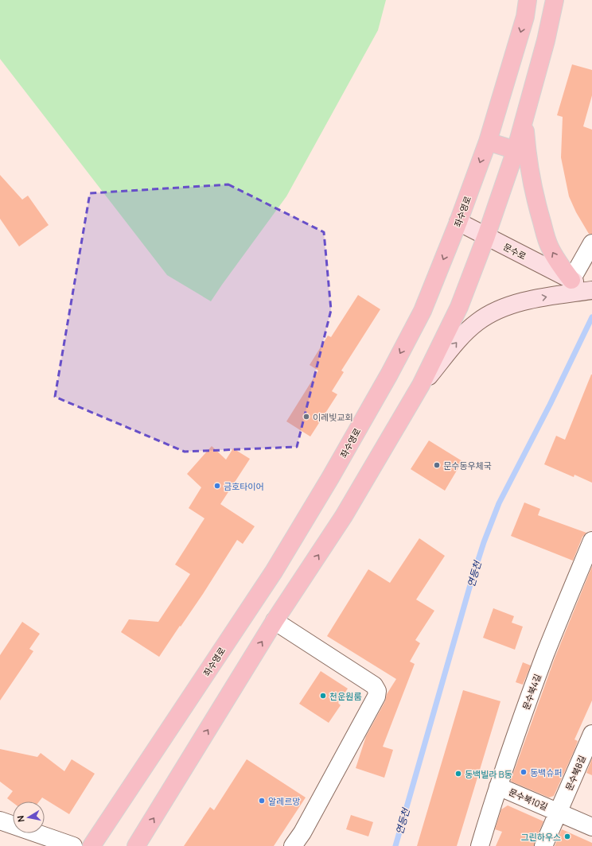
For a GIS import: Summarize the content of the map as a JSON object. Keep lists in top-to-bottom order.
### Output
{
  "streets": {
    "main road": ["좌수영로"],
    "street": [
      "문수로",
      "문수북4길",
      "문수북8길",
      "문수북10길"
    ]
  },
  "crossings": [
    ["좌수영로", "문수로"],
    ["문수북4길", "문수북10길"],
    ["문수북8길", "문수북10길"]
  ],
  "water": ["연등천"],
  "places": [
    "이레빛교회",
    "문수동우체국",
    "금호타이어",
    "천운원룸",
    "동백슈퍼",
    "동백빌라 B동",
    "알레르망",
    "그린하우스"
  ],
  "north": "left"
}
